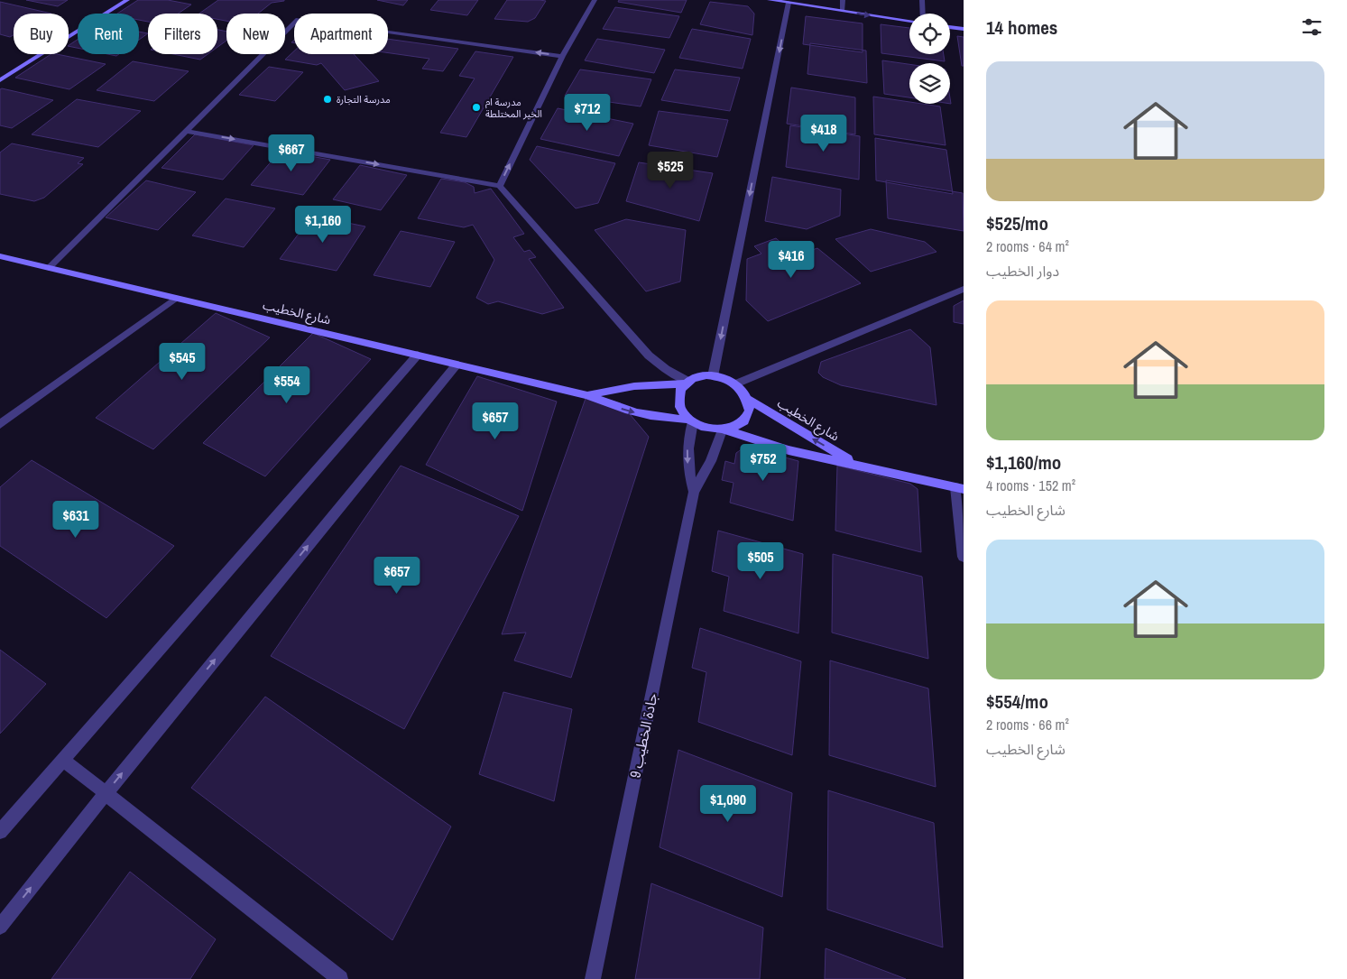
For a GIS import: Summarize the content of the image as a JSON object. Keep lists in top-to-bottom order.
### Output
{
  "streets": {
    "main road": ["شارع الخطيب"],
    "street": ["جادة الخطيب 9"]
  },
  "crossings": [
    ["شارع الخطيب", "جادة الخطيب 9"]
  ],
  "places": ["مدرسة التجارة", "مدرسة ام الخير المختلطة"],
  "page": {
    "heading": "14 homes",
    "chip": [
      "Buy",
      "Rent",
      "Filters",
      "New",
      "Apartment"
    ],
    "list": [
      {
        "name": "$525/mo",
        "note": "2 rooms · 64 m² · دوار الخطيب"
      },
      {
        "name": "$1,160/mo",
        "note": "4 rooms · 152 m² · شارع الخطيب"
      },
      {
        "name": "$554/mo",
        "note": "2 rooms · 66 m² · شارع الخطيب"
      }
    ],
    "price": [
      "$712",
      "$418",
      "$667",
      "$525",
      "$1,160",
      "$416",
      "$545",
      "$554",
      "$657",
      "$752",
      "$631",
      "$505",
      "$657",
      "$1,090"
    ]
  }
}
